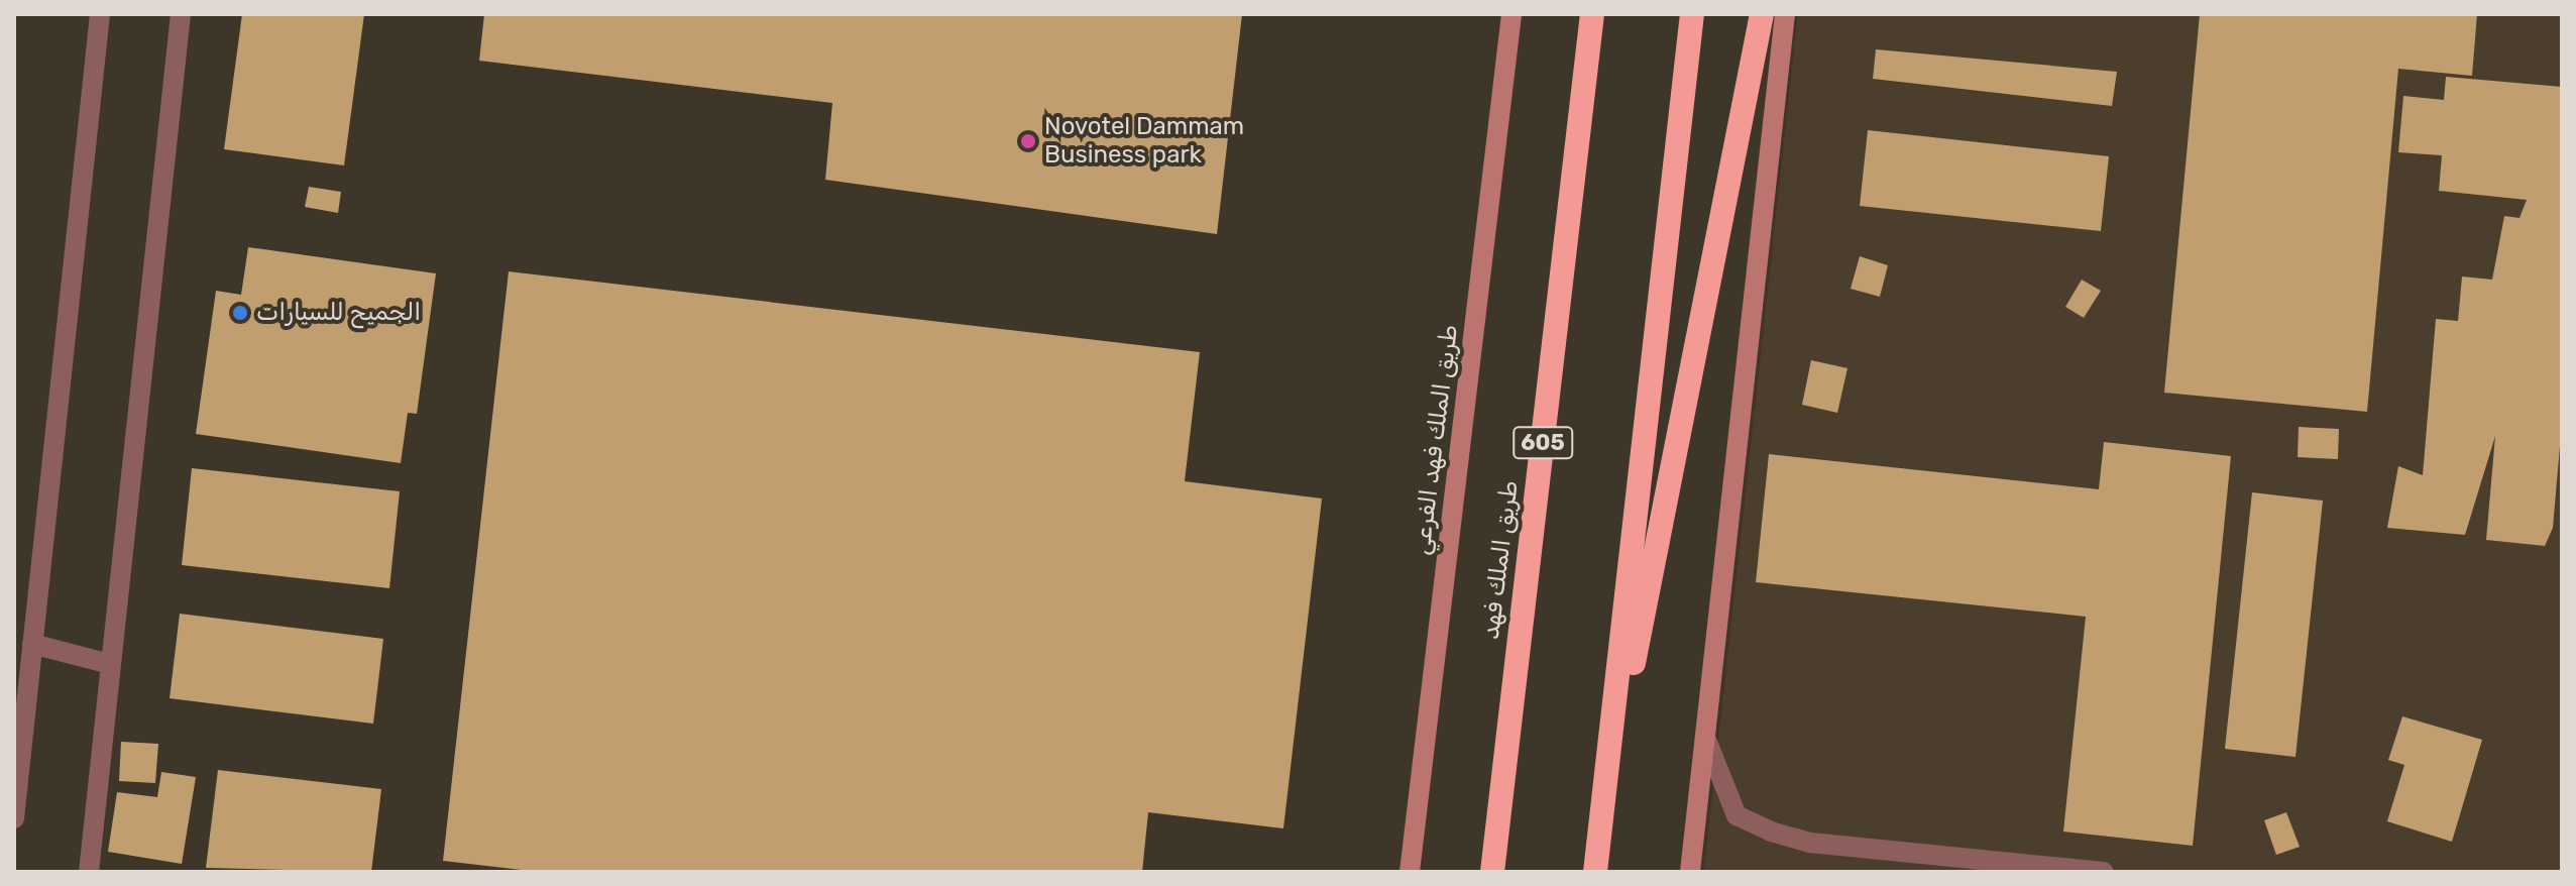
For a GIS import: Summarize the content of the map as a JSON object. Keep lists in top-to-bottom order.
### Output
{
  "streets": {
    "highway": ["605", "طريق الملك فهد"],
    "main road": ["طريق الملك فهد الفرعي"]
  },
  "places": ["Novotel Dammam Business park", "الجميح للسيارات"]
}
